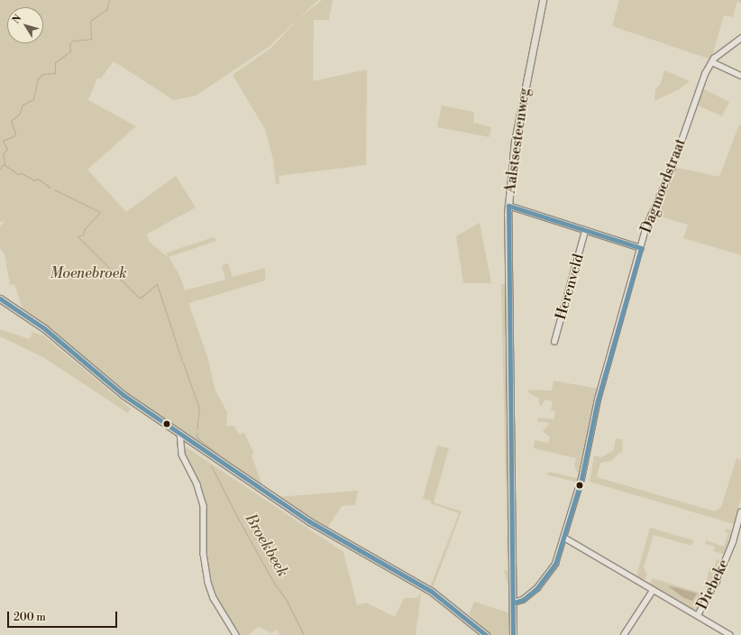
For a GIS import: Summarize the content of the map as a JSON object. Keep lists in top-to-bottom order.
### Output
{
  "streets": {
    "main road": ["Aalstsesteenweg"],
    "street": ["Dagmoedstraat", "Herenveld", "Diebeke"]
  },
  "crossings": [
    ["Aalstsesteenweg", "Dagmoedstraat"]
  ],
  "water": ["Broekbeek"],
  "parks": ["Moenebroek"],
  "scale_bar": "200 m",
  "north": "top left"
}
